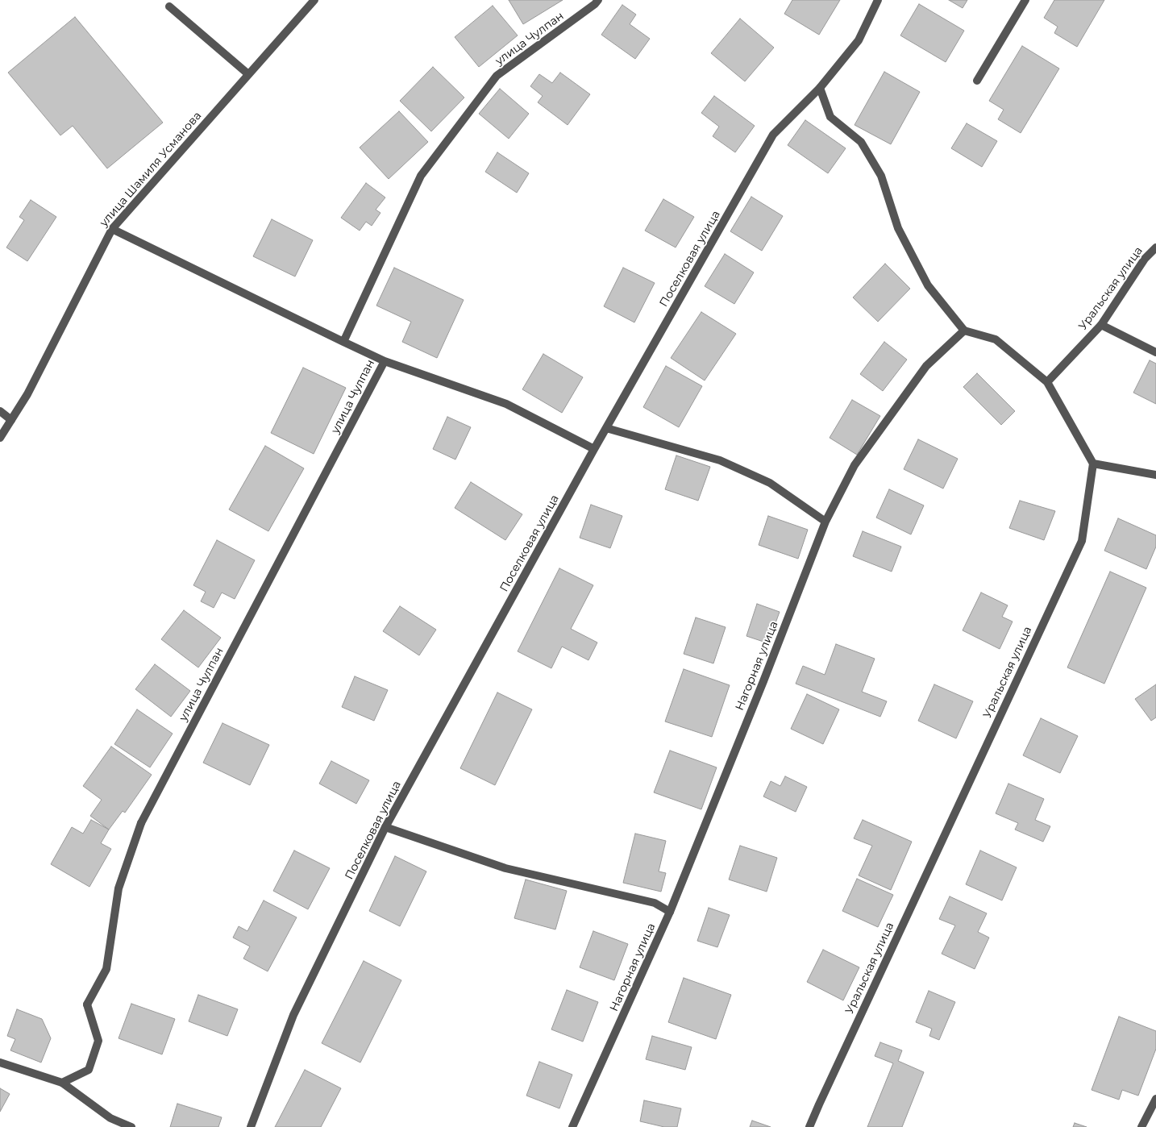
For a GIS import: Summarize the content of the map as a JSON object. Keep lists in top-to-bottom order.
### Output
{
  "streets": {
    "street": [
      "улица Чулпан",
      "улица Шамиля Усманова",
      "Поселковая улица",
      "Уральская улица",
      "Нагорная улица"
    ]
  }
}
